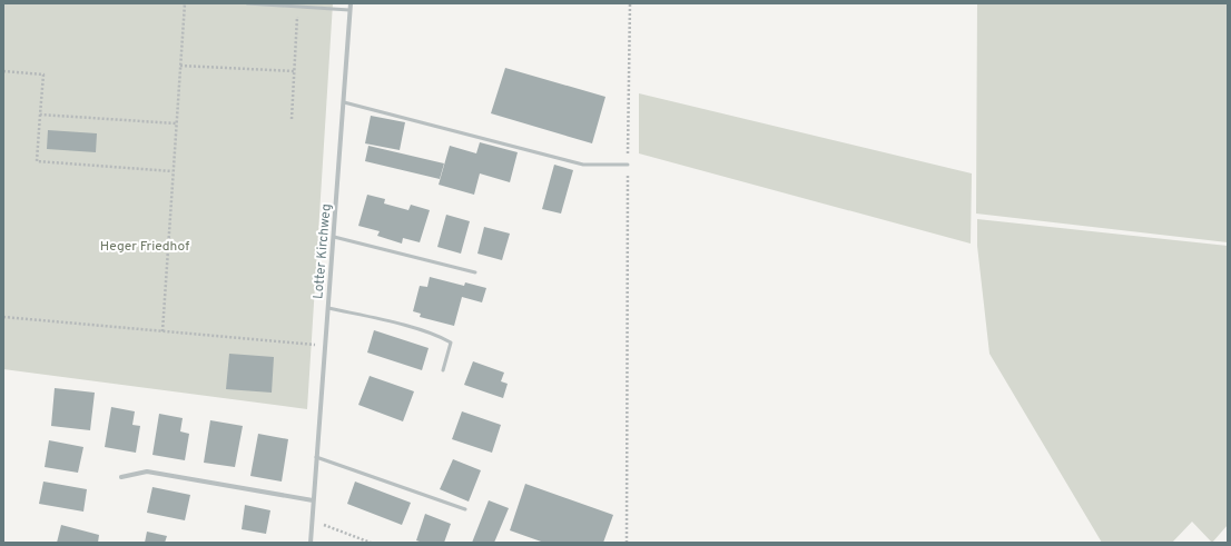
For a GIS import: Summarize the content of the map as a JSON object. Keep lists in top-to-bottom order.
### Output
{
  "streets": {
    "street": ["Lotter Kirchweg"]
  },
  "parks": ["Heger Friedhof"]
}
